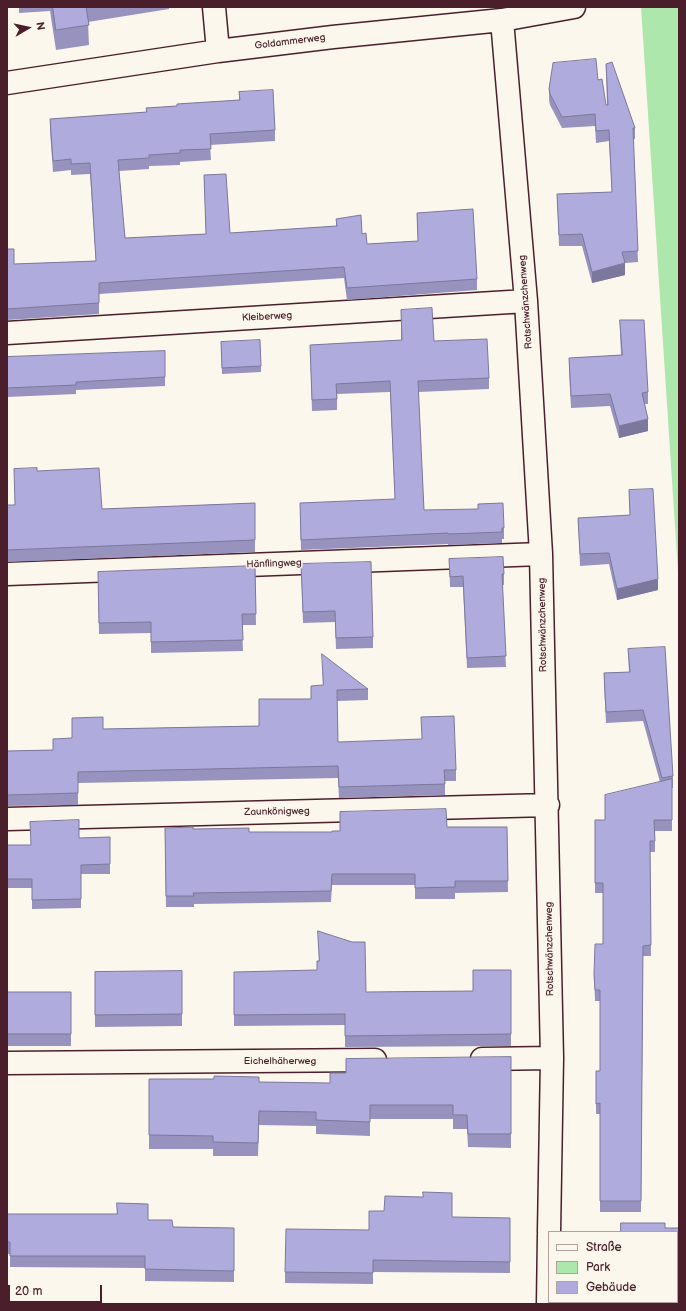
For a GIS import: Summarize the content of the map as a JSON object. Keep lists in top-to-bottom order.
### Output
{
  "streets": {
    "street": [
      "Goldammerweg",
      "Rotschwänzchenweg",
      "Kleiberweg",
      "Hänflingweg",
      "Zaunkönigweg",
      "Eichelhäherweg"
    ]
  },
  "crossings": [
    ["Goldammerweg", "Rotschwänzchenweg"],
    ["Rotschwänzchenweg", "Kleiberweg"],
    ["Rotschwänzchenweg", "Hänflingweg"],
    ["Rotschwänzchenweg", "Zaunkönigweg"]
  ],
  "legend": ["Straße", "Park", "Gebäude"],
  "scale_bar": "20 m",
  "north": "right"
}
